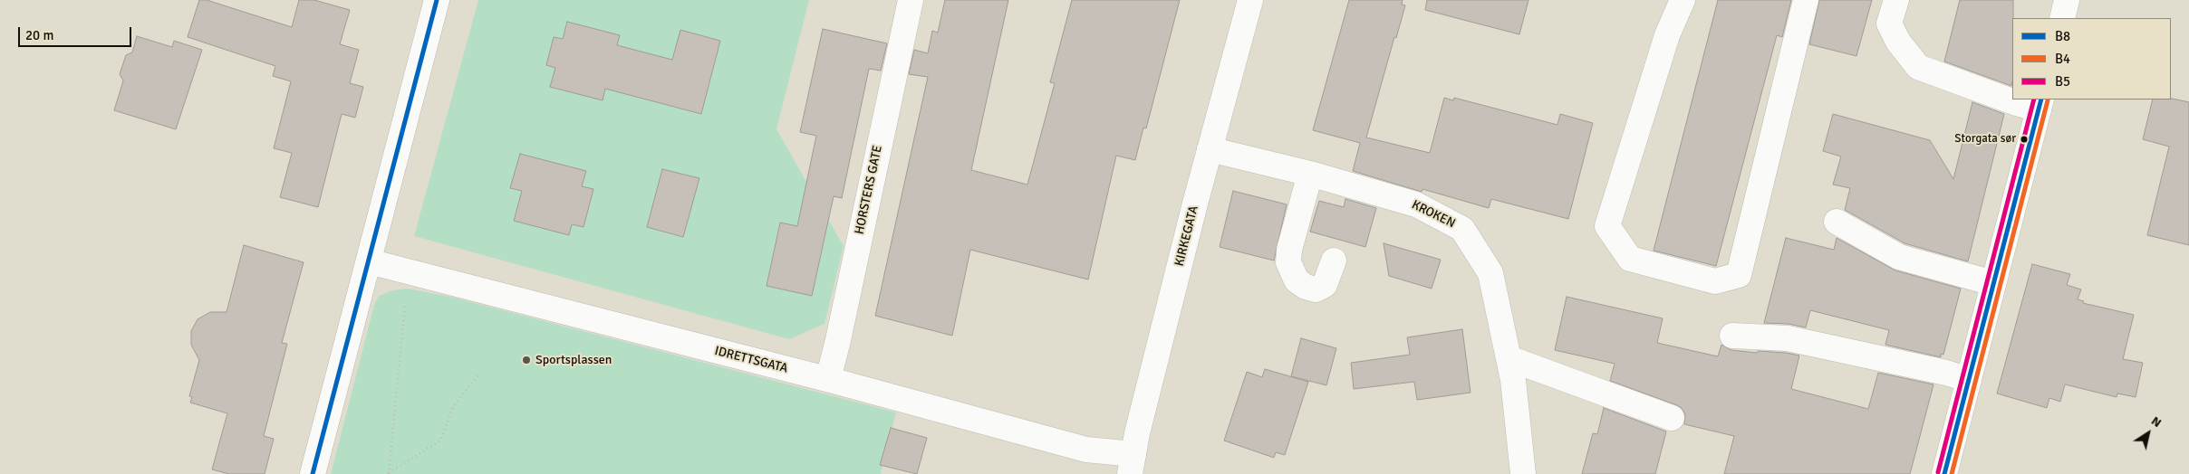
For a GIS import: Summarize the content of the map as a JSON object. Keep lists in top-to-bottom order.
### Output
{
  "streets": {
    "street": [
      "HORSTERS GATE",
      "KROKEN",
      "KIRKEGATA",
      "IDRETTSGATA"
    ]
  },
  "crossings": [
    ["HORSTERS GATE", "IDRETTSGATA"],
    ["KROKEN", "KIRKEGATA"],
    ["KIRKEGATA", "IDRETTSGATA"]
  ],
  "places": ["Storgata sør", "Sportsplassen"],
  "lines": ["transit line B8", "transit line B5", "transit line B4"],
  "legend": ["B8", "B4", "B5"],
  "scale_bar": "20 m",
  "north": "top right"
}
